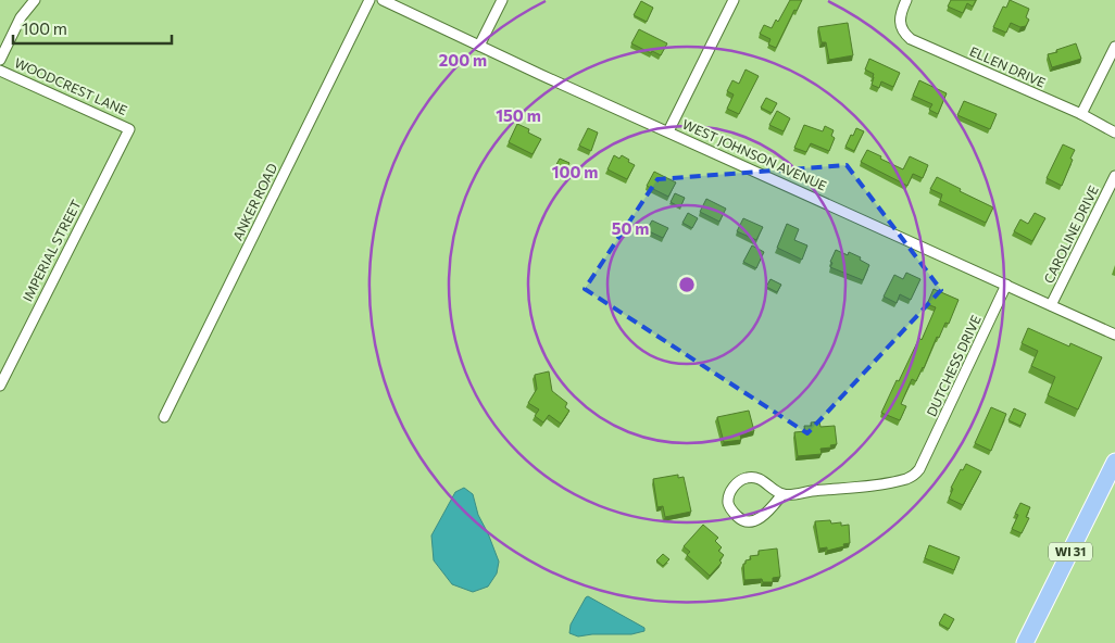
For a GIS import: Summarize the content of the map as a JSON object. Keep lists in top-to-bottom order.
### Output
{
  "streets": {
    "main road": ["WI 31"],
    "street": [
      "ELLEN DRIVE",
      "WOODCREST LANE",
      "WEST JOHNSON AVENUE",
      "ANKER ROAD",
      "CAROLINE DRIVE",
      "IMPERIAL STREET",
      "DUTCHESS DRIVE"
    ]
  },
  "crossings": [
    ["WOODCREST LANE", "IMPERIAL STREET"],
    ["WEST JOHNSON AVENUE", "CAROLINE DRIVE"],
    ["WEST JOHNSON AVENUE", "DUTCHESS DRIVE"]
  ],
  "scale_bar": "100 m",
  "rings": [
    "200 m",
    "150 m",
    "100 m",
    "50 m"
  ]
}
